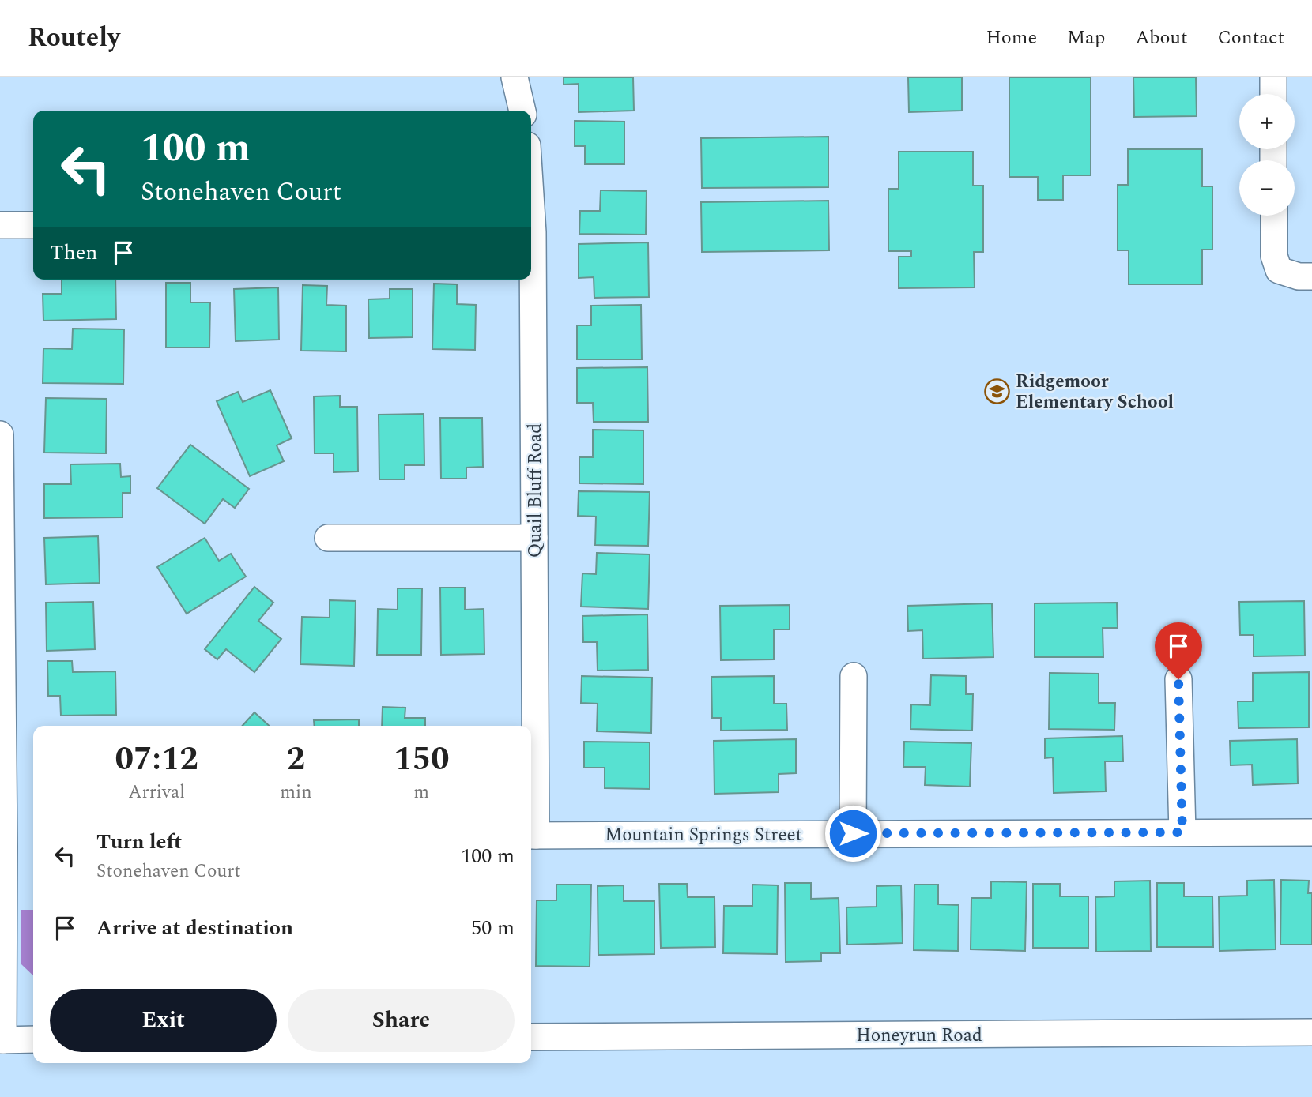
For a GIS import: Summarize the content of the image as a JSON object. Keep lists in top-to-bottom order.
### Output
{
  "streets": {
    "street": ["Quail Bluff Road", "Mountain Springs Street", "Honeyrun Road"]
  },
  "crossings": [
    ["Quail Bluff Road", "Mountain Springs Street"]
  ],
  "places": {
    "school or university": ["Ridgemoor Elementary School"]
  },
  "page": {
    "header": "Routely",
    "nav": [
      "Home",
      "Map",
      "About",
      "Contact"
    ],
    "map_buttons": ["+", "−"],
    "turn": ["100 m", "Stonehaven Court"],
    "then": "Then",
    "eta": [
      "07:12",
      "Arrival",
      "2",
      "min",
      "150",
      "m"
    ],
    "list": [
      {
        "name": "Turn left",
        "note": "Stonehaven Court",
        "value": "100 m"
      },
      {
        "name": "Arrive at destination",
        "value": "50 m"
      }
    ],
    "buttons": ["Exit", "Share"]
  }
}
